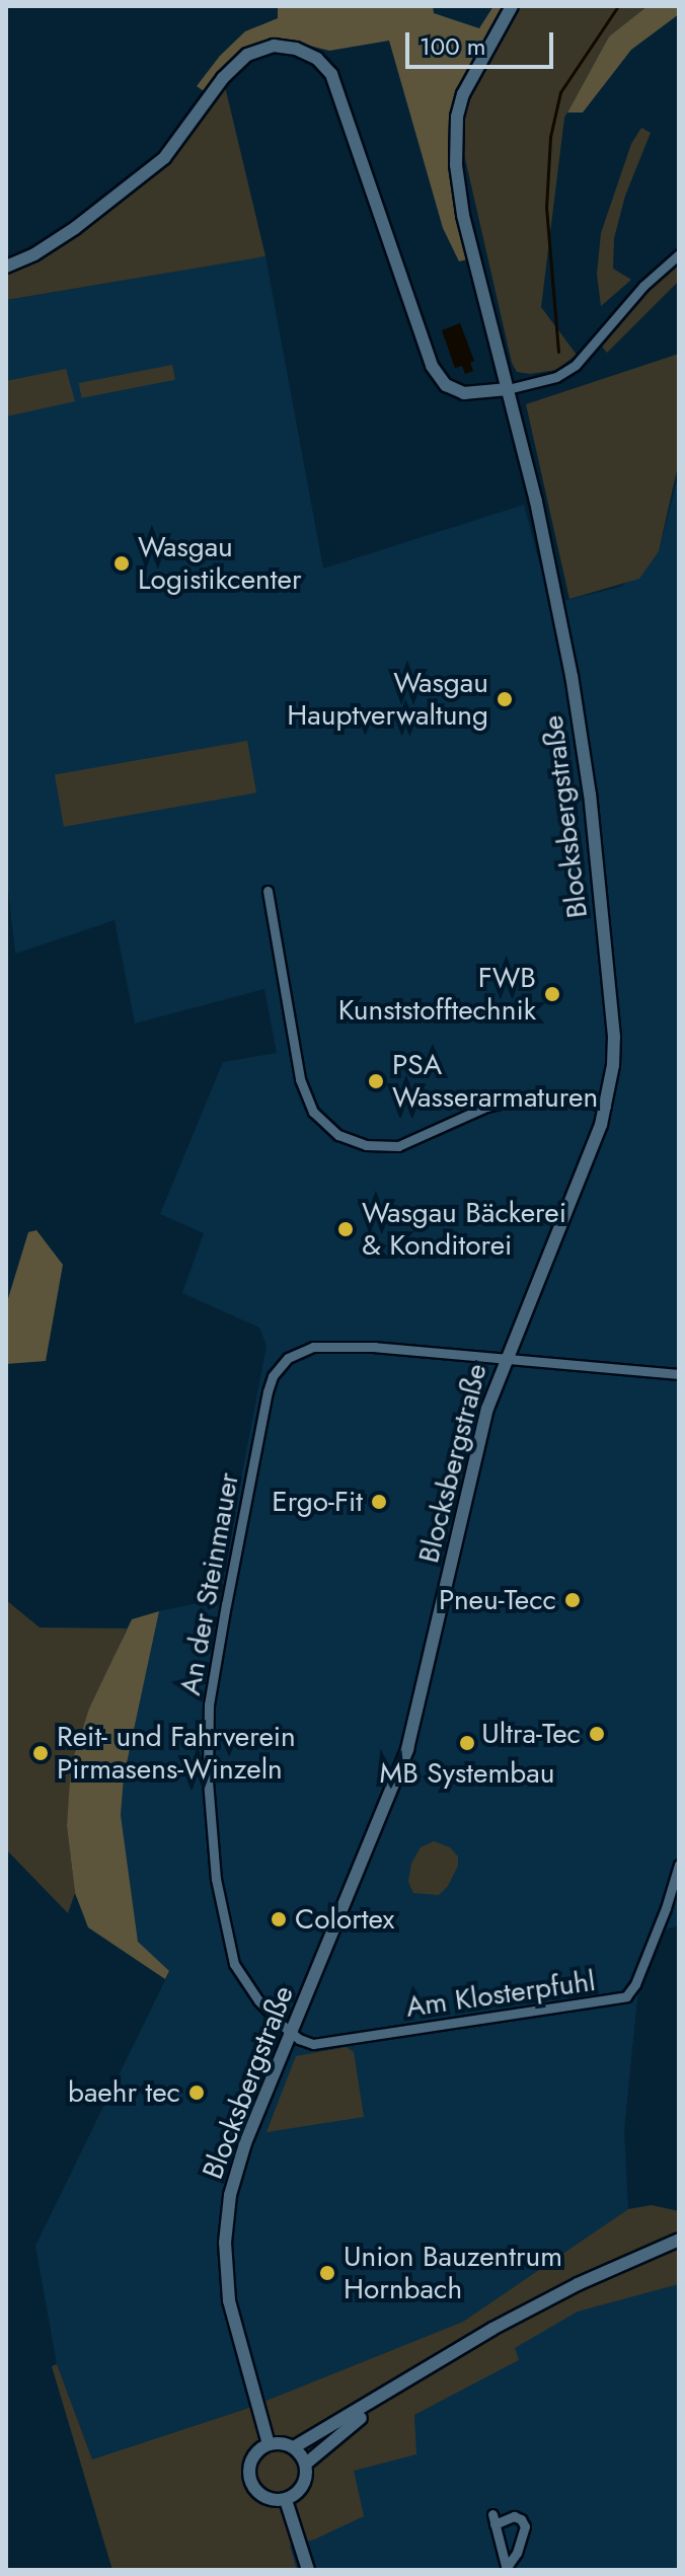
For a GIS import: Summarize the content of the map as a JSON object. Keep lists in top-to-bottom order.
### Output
{
  "streets": {
    "main road": ["Blocksbergstraße"],
    "street": ["An der Steinmauer", "Am Klosterpfuhl"]
  },
  "crossings": [
    ["Blocksbergstraße", "An der Steinmauer"],
    ["Blocksbergstraße", "Am Klosterpfuhl"],
    ["An der Steinmauer", "Am Klosterpfuhl"]
  ],
  "places": [
    "Wasgau Logistikcenter",
    "Wasgau Hauptverwaltung",
    "FWB Kunststofftechnik",
    "PSA Wasserarmaturen",
    "Wasgau Bäckerei & Konditorei",
    "Ergo-Fit",
    "Pneu-Tecc",
    "Ultra-Tec",
    "MB Systembau",
    "Reit- und Fahrverein Pirmasens-Winzeln",
    "Colortex",
    "baehr tec",
    "Union Bauzentrum Hornbach"
  ],
  "scale_bar": "100 m"
}
